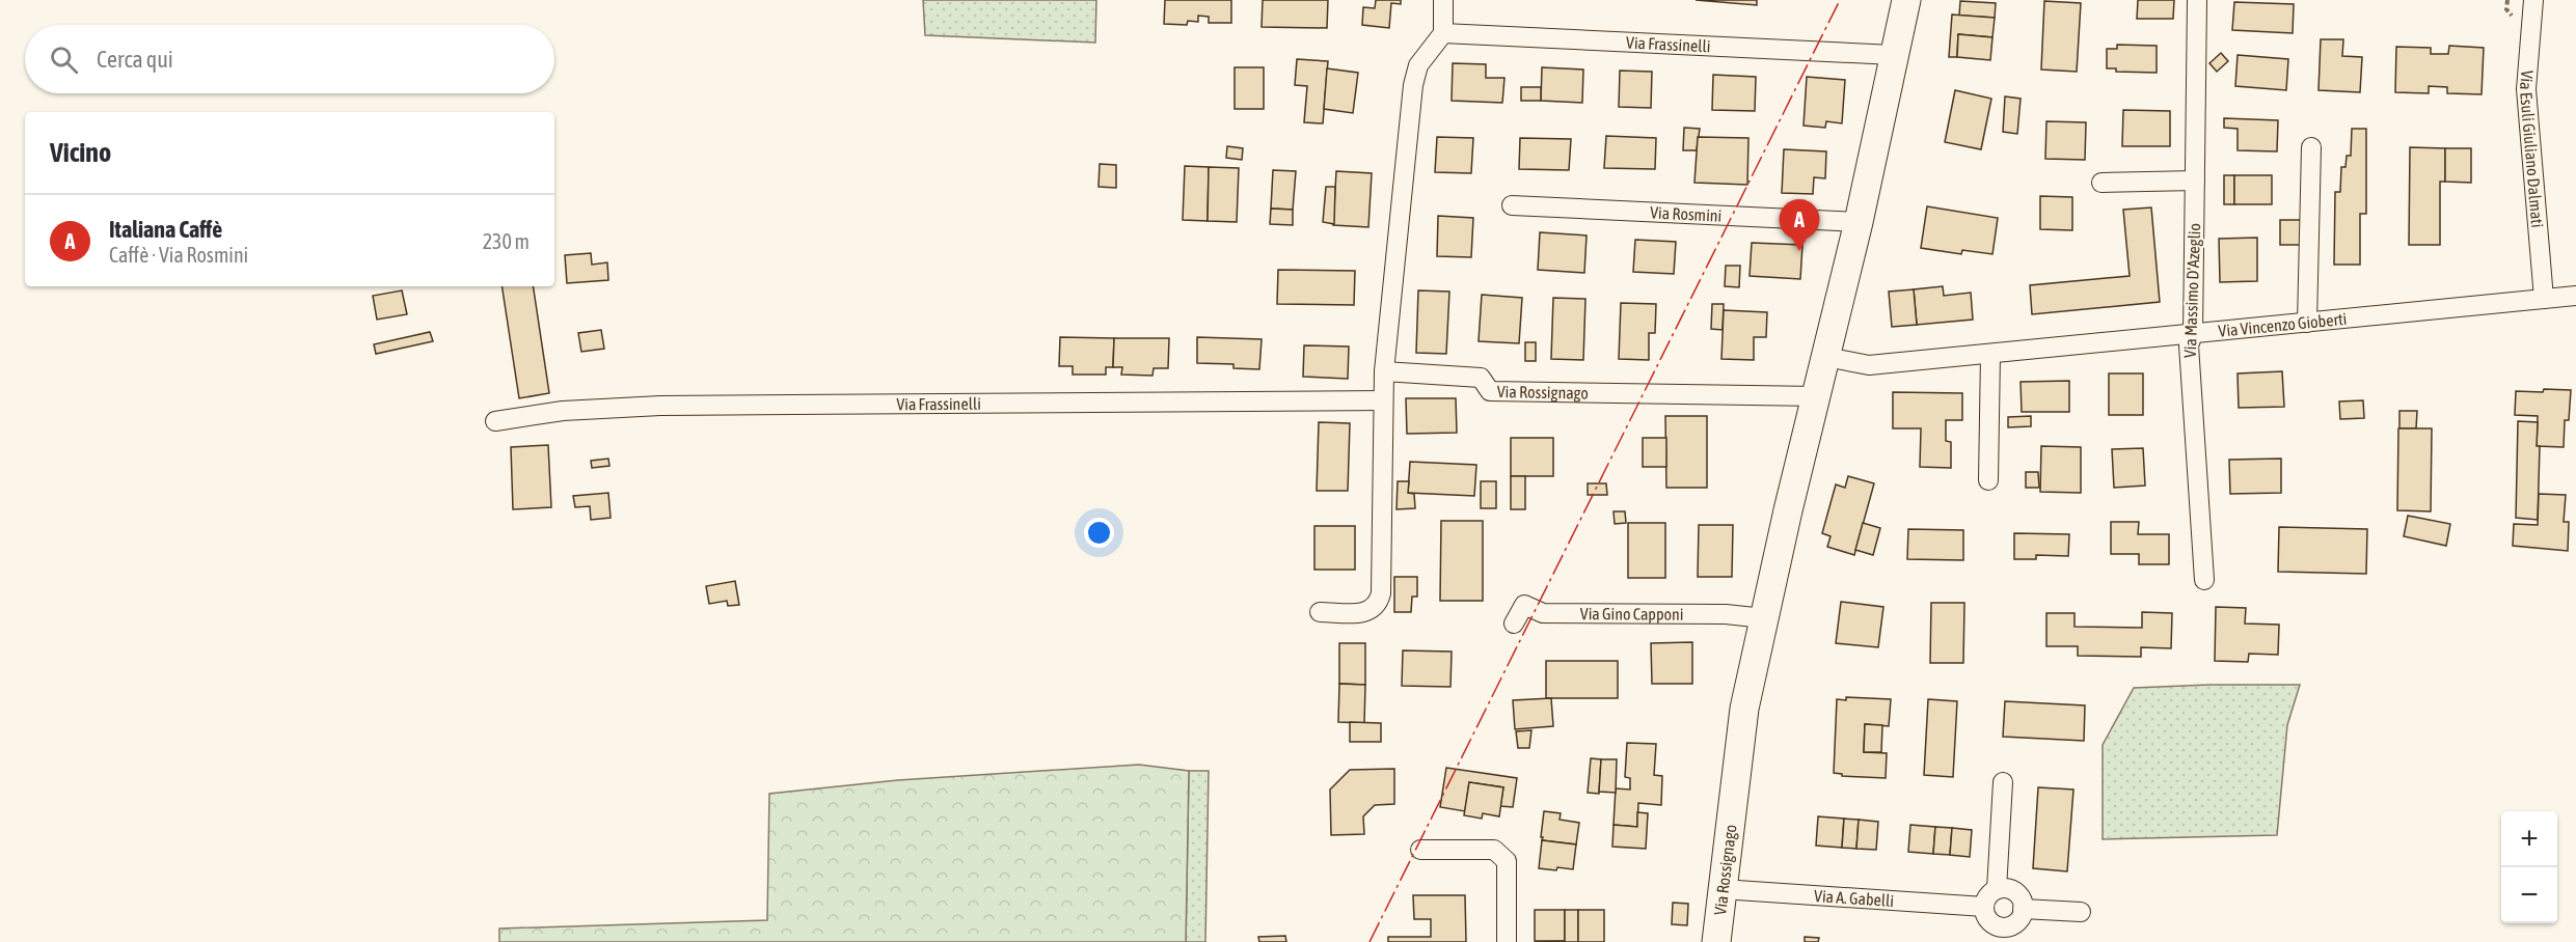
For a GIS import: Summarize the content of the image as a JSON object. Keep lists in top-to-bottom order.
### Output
{
  "streets": {
    "street": [
      "Via Frassinelli",
      "Via Esuli Giuliano Dalmati",
      "Via Rosmini",
      "Via Massimo D'Azeglio",
      "Via Vincenzo Gioberti",
      "Via Rossignago",
      "Via Gino Capponi",
      "Via A. Gabelli"
    ]
  },
  "crossings": [
    ["Via Frassinelli", "Via Rossignago"],
    ["Via Esuli Giuliano Dalmati", "Via Vincenzo Gioberti"],
    ["Via Rosmini", "Via Rossignago"],
    ["Via Massimo D'Azeglio", "Via Vincenzo Gioberti"],
    ["Via Vincenzo Gioberti", "Via Rossignago"],
    ["Via Rossignago", "Via Gino Capponi"],
    ["Via Rossignago", "Via A. Gabelli"]
  ],
  "page": {
    "search": "Cerca qui",
    "heading": "Vicino",
    "list": [
      {
        "mark": "A",
        "name": "Italiana Caffè",
        "note": "Caffè · Via Rosmini",
        "value": "230 m"
      }
    ],
    "pins": "A",
    "map_buttons": ["+", "−"]
  }
}
